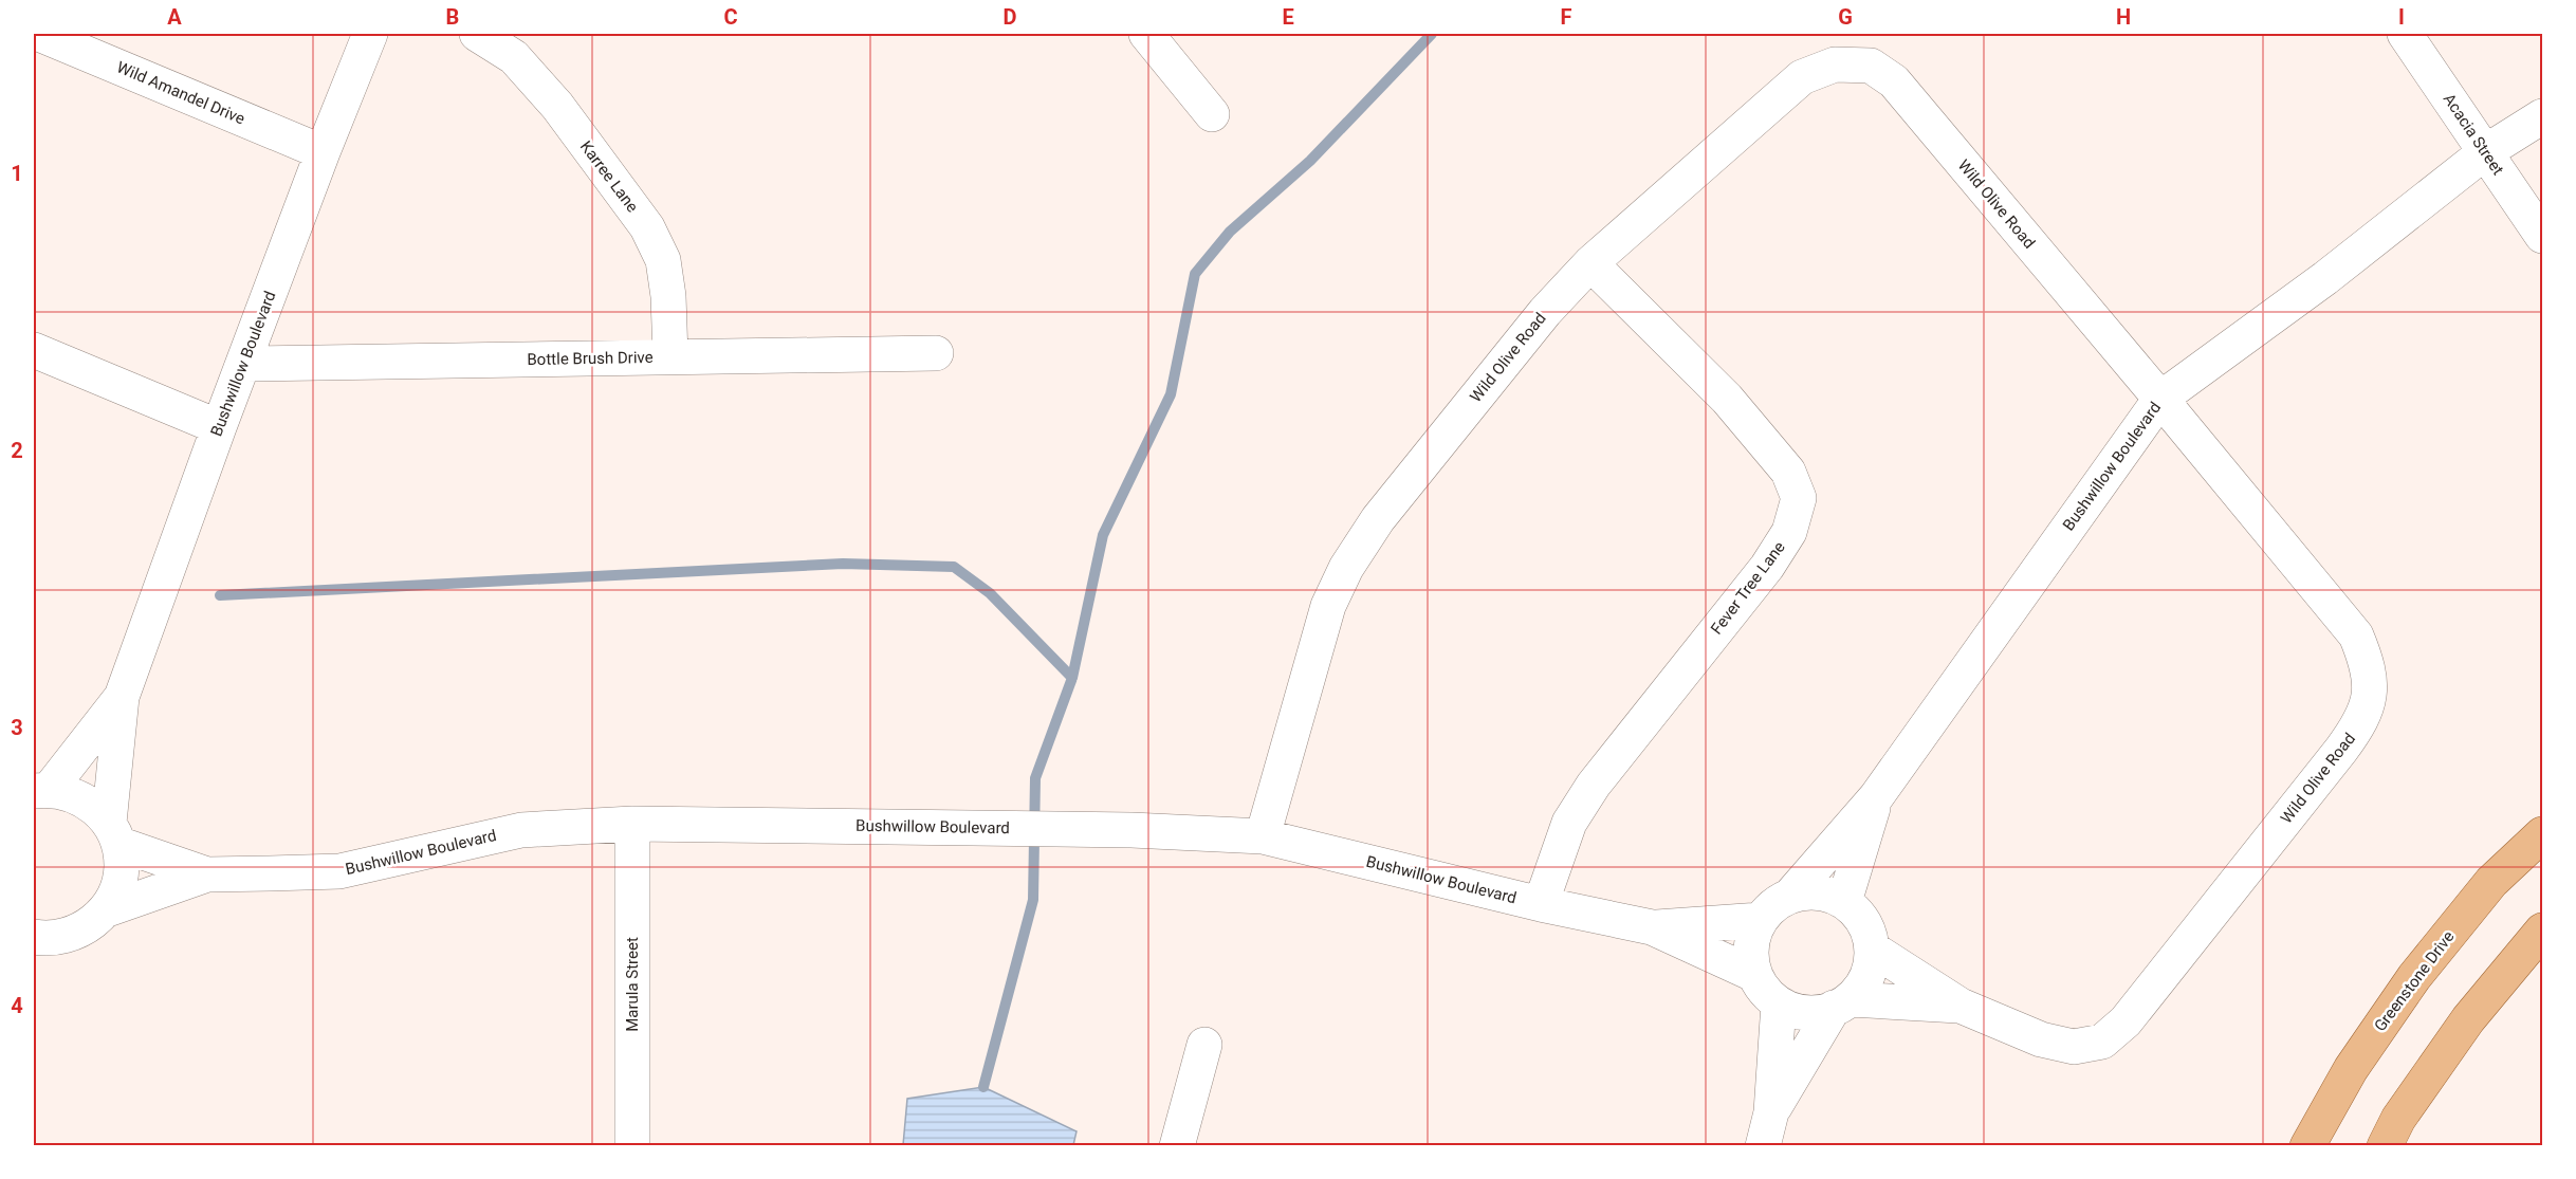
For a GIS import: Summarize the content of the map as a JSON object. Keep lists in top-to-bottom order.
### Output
{
  "streets": {
    "main road": ["Greenstone Drive"],
    "street": [
      "Wild Amandel Drive",
      "Acacia Street",
      "Karree Lane",
      "Wild Olive Road",
      "Bottle Brush Drive",
      "Bushwillow Boulevard",
      "Fever Tree Lane",
      "Marula Street"
    ]
  },
  "crossings": [
    ["Wild Amandel Drive", "Bushwillow Boulevard"],
    ["Acacia Street", "Bushwillow Boulevard"],
    ["Karree Lane", "Bottle Brush Drive"],
    ["Wild Olive Road", "Bushwillow Boulevard"],
    ["Wild Olive Road", "Fever Tree Lane"],
    ["Bottle Brush Drive", "Bushwillow Boulevard"],
    ["Bushwillow Boulevard", "Fever Tree Lane"],
    ["Bushwillow Boulevard", "Marula Street"]
  ],
  "grid": {
    "columns": [
      "A",
      "B",
      "C",
      "D",
      "E",
      "F",
      "G",
      "H",
      "I"
    ],
    "rows": [
      "1",
      "2",
      "3",
      "4"
    ]
  }
}
